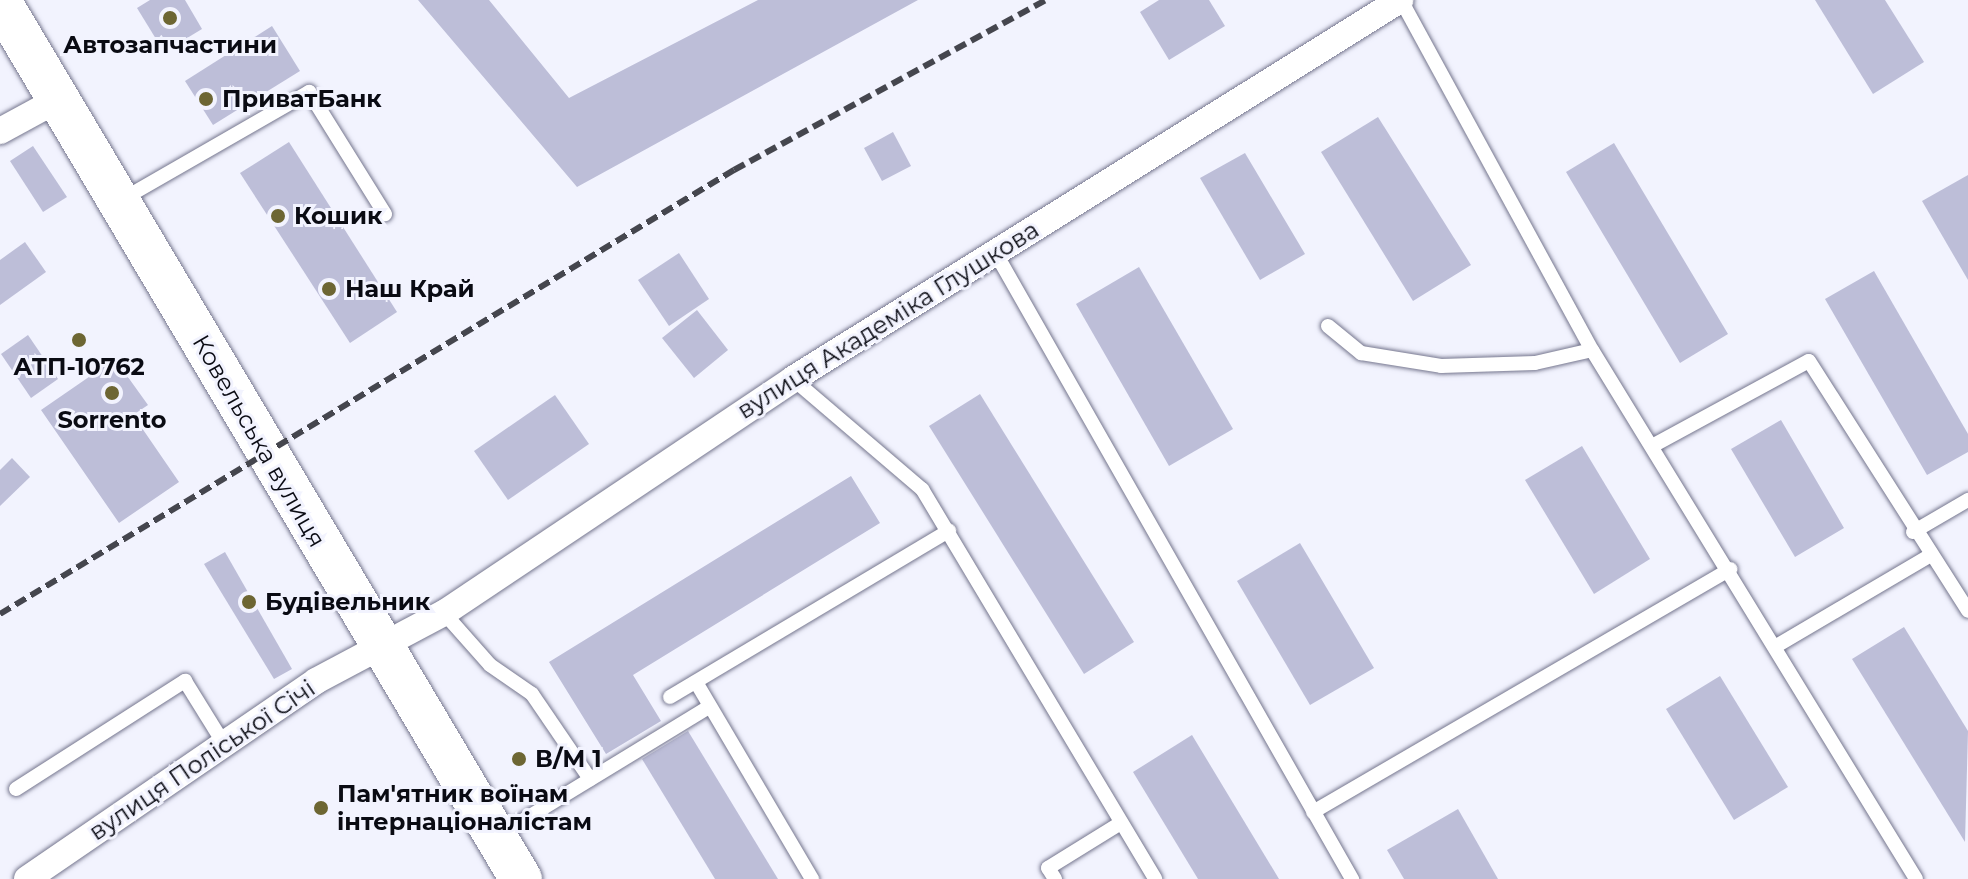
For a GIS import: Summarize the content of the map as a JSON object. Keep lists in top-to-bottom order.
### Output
{
  "streets": {
    "main road": ["Ковельська вулиця"],
    "street": ["вулиця Академіка Глушкова", "вулиця Поліської Січі"]
  },
  "crossings": [
    ["вулиця Академіка Глушкова", "Ковельська вулиця"],
    ["вулиця Академіка Глушкова", "вулиця Поліської Січі"],
    ["Ковельська вулиця", "вулиця Поліської Січі"]
  ],
  "places": [
    "Автозапчастини",
    "ПриватБанк",
    "Кошик",
    "Наш Край",
    "АТП-10762",
    "Sorrento",
    "Будівельник",
    "В/М 1",
    "Пам'ятник воїнам інтернаціоналістам"
  ]
}
